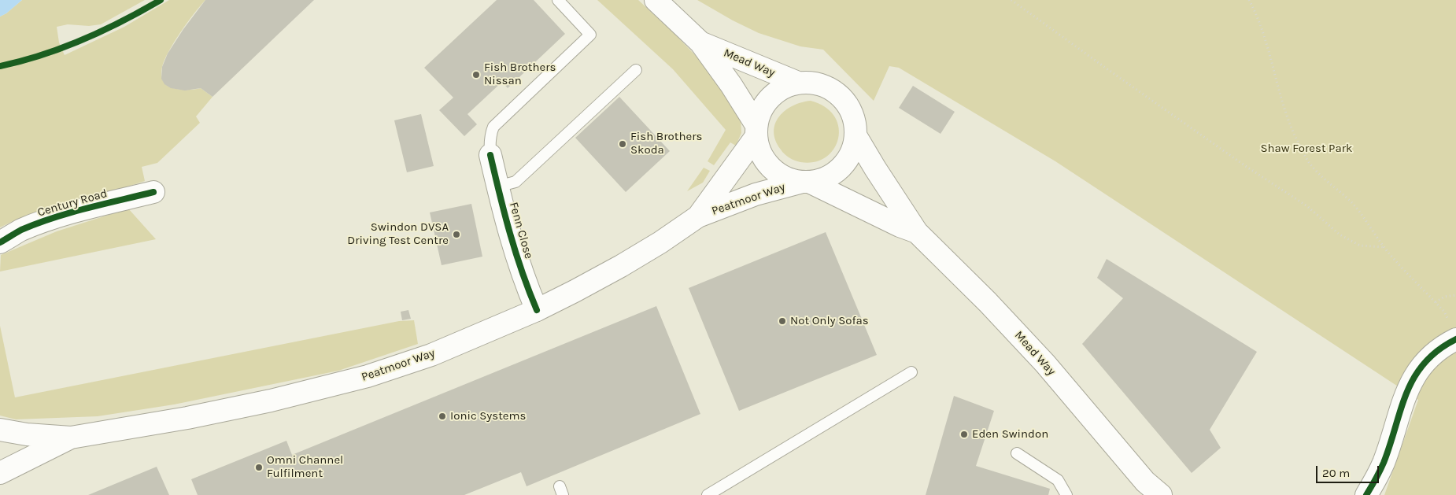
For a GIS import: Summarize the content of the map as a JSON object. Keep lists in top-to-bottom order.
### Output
{
  "streets": {
    "main road": [
      "Mead Way",
      "Peatmoor Way",
      "Century Road",
      "Fenn Close"
    ]
  },
  "crossings": [
    ["Mead Way", "Peatmoor Way"],
    ["Peatmoor Way", "Fenn Close"]
  ],
  "parks": ["Shaw Forest Park"],
  "places": [
    "Fish Brothers Nissan",
    "Fish Brothers Skoda",
    "Swindon DVSA Driving Test Centre",
    "Not Only Sofas",
    "Ionic Systems",
    "Eden Swindon",
    "Omni Channel Fulfilment"
  ],
  "scale_bar": "20 m"
}
